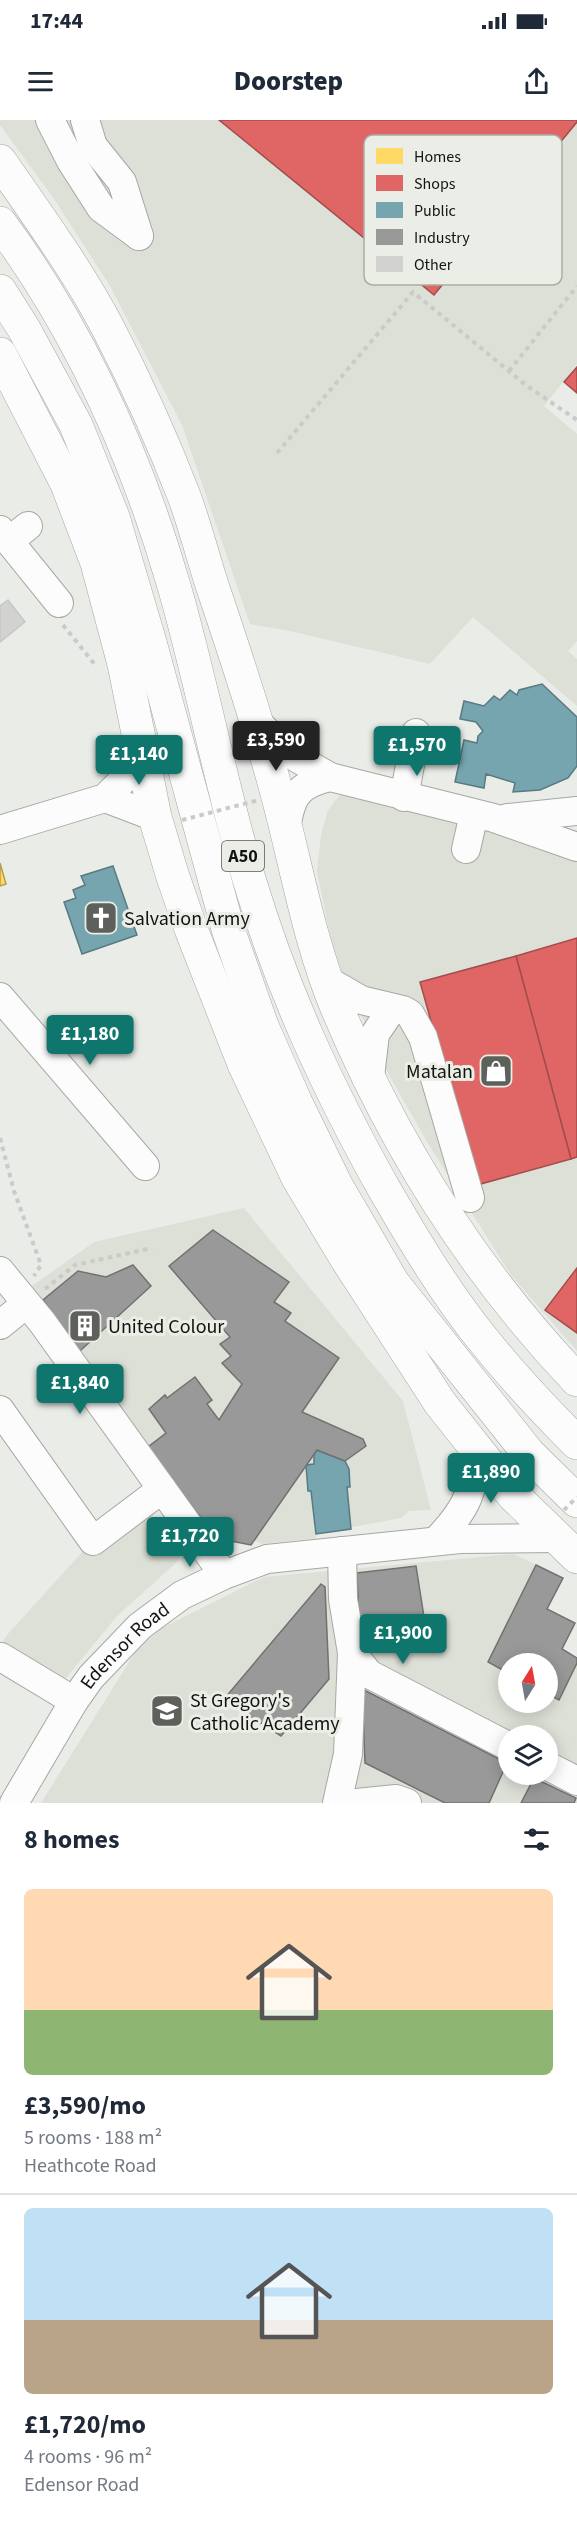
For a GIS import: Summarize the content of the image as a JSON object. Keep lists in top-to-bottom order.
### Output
{
  "streets": {
    "main road": ["A50"],
    "street": ["Edensor Road"]
  },
  "crossings": [
    ["A50", "Edensor Road"]
  ],
  "places": {
    "church": ["Salvation Army"],
    "shop": ["Matalan"],
    "building": ["United Colour"],
    "school or university": ["St Gregory's Catholic Academy"]
  },
  "legend": [
    "Homes",
    "Shops",
    "Public",
    "Industry",
    "Other"
  ],
  "north": "top",
  "page": {
    "status": "17:44",
    "header": "Doorstep",
    "price": [
      "£3,590",
      "£1,570",
      "£1,140",
      "£1,180",
      "£1,840",
      "£1,890",
      "£1,720",
      "£1,900"
    ],
    "heading": "8 homes",
    "list": [
      {
        "name": "£3,590/mo",
        "note": "5 rooms · 188 m² · Heathcote Road"
      },
      {
        "name": "£1,720/mo",
        "note": "4 rooms · 96 m² · Edensor Road"
      }
    ]
  }
}
